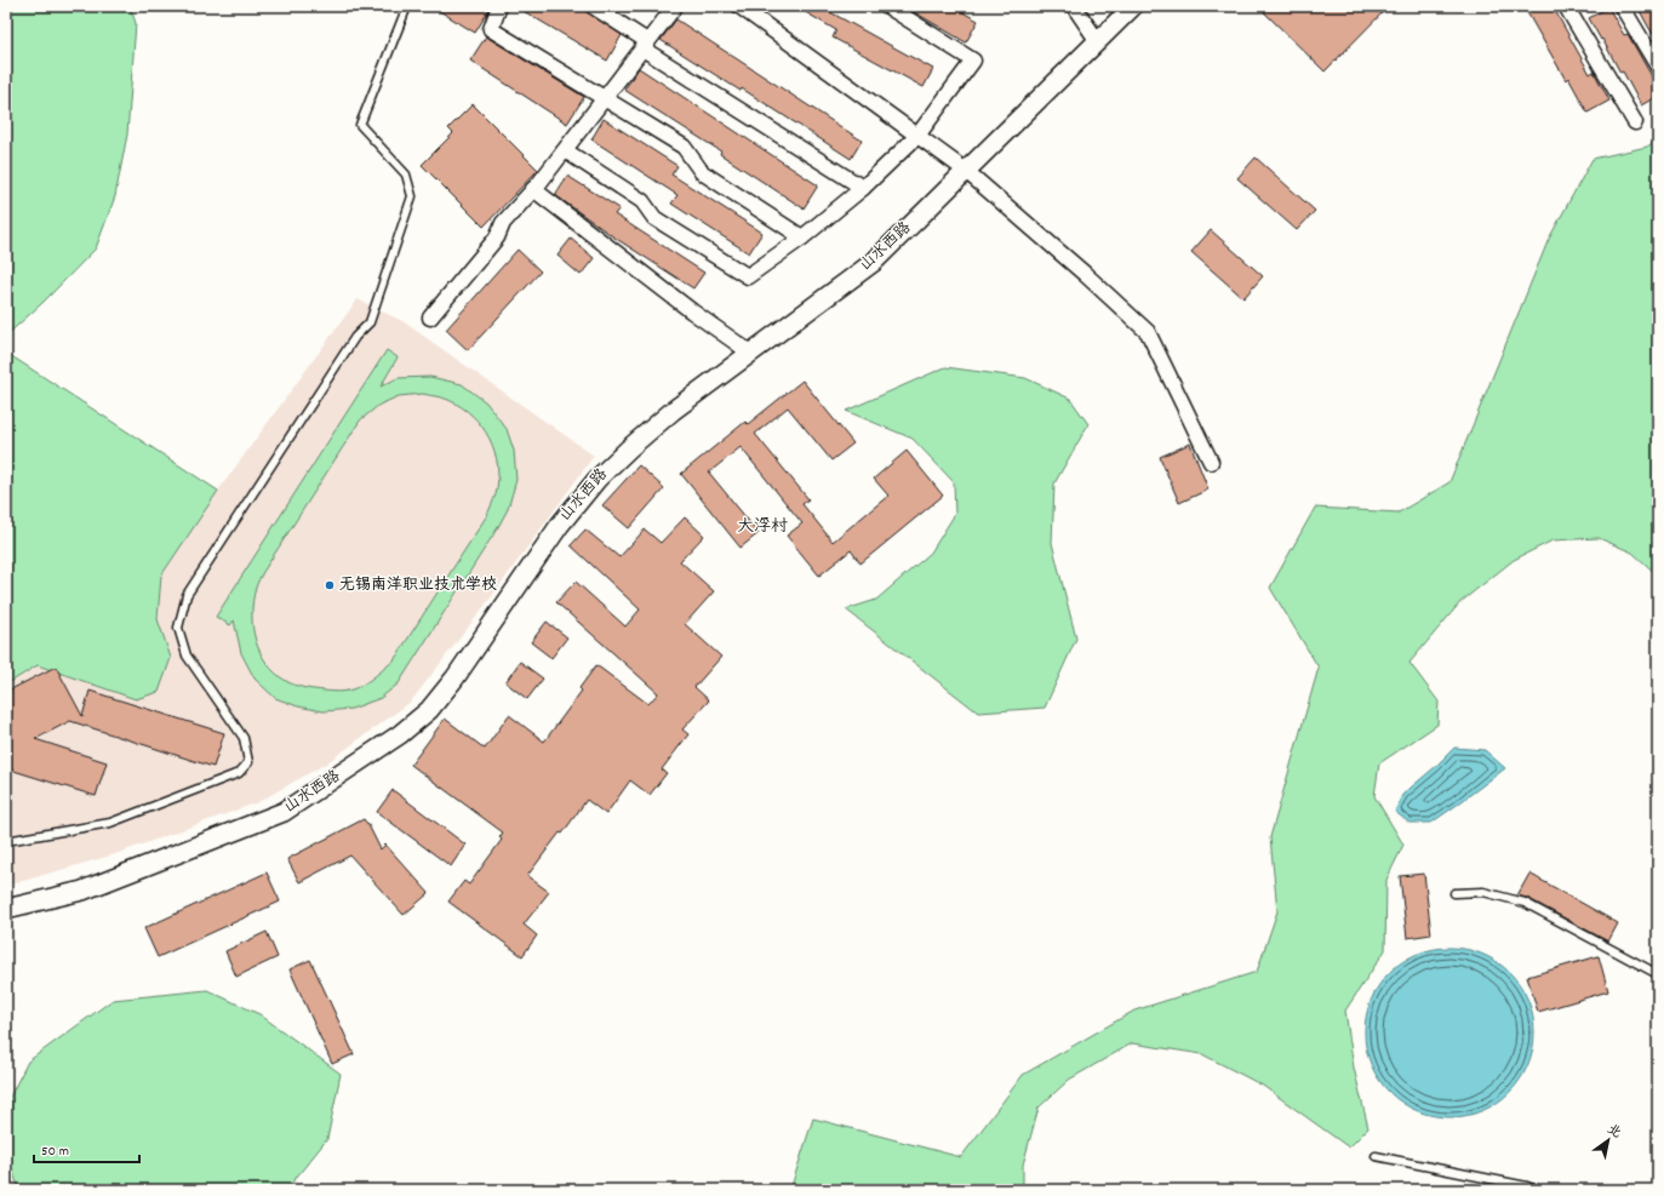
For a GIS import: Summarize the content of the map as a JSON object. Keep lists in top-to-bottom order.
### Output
{
  "streets": {
    "street": ["山水西路"]
  },
  "districts": ["大浮村"],
  "places": ["无锡南洋职业技术学校"],
  "scale_bar": "50 m",
  "north": "top right"
}
